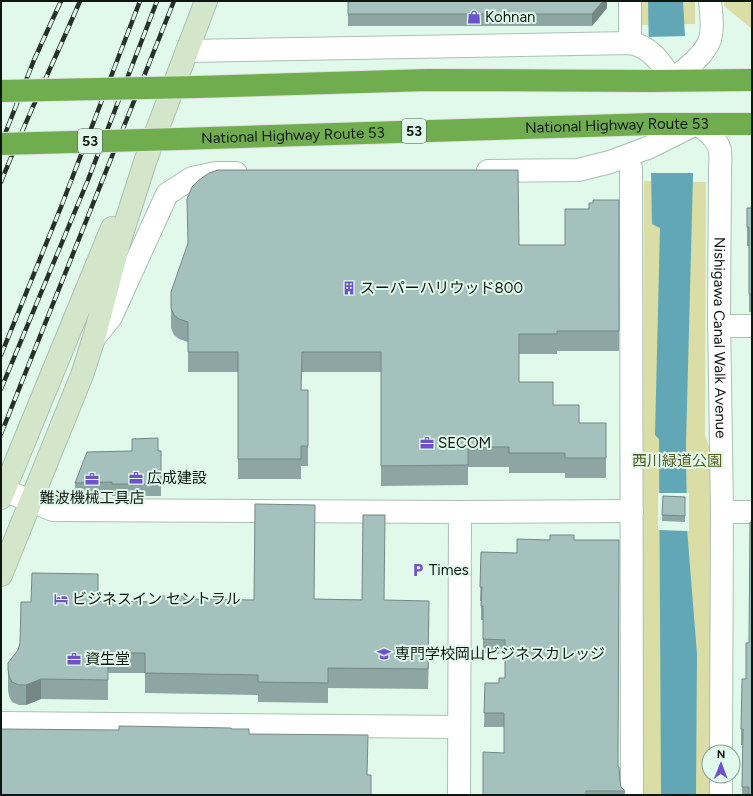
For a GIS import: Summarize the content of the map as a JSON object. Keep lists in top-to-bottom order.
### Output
{
  "streets": {
    "highway": ["National Highway Route 53", "53"],
    "street": ["Nishigawa Canal Walk Avenue"]
  },
  "crossings": [
    ["National Highway Route 53", "Nishigawa Canal Walk Avenue"]
  ],
  "parks": ["西川緑道公園"],
  "places": {
    "shop": ["Kohnan"],
    "building": ["スーパーハリウッド800"],
    "office": [
      "SECOM",
      "広成建設",
      "難波機械工具店",
      "資生堂"
    ],
    "parking": ["Times"],
    "hotel": ["ビジネスイン セントラル"],
    "school or university": ["専門学校岡山ビジネスカレッジ"]
  },
  "north": "top"
}
